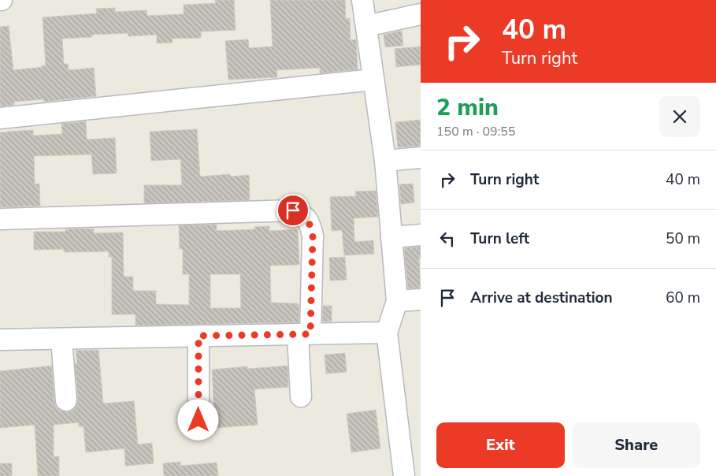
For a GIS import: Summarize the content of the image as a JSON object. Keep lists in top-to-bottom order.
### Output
{
  "page": {
    "turn": ["40 m", "Turn right"],
    "heading": ["2 min", "150 m · 09:55"],
    "list": [
      {
        "name": "Turn right",
        "value": "40 m"
      },
      {
        "name": "Turn left",
        "value": "50 m"
      },
      {
        "name": "Arrive at destination",
        "value": "60 m"
      }
    ],
    "buttons": ["Exit", "Share"]
  }
}
